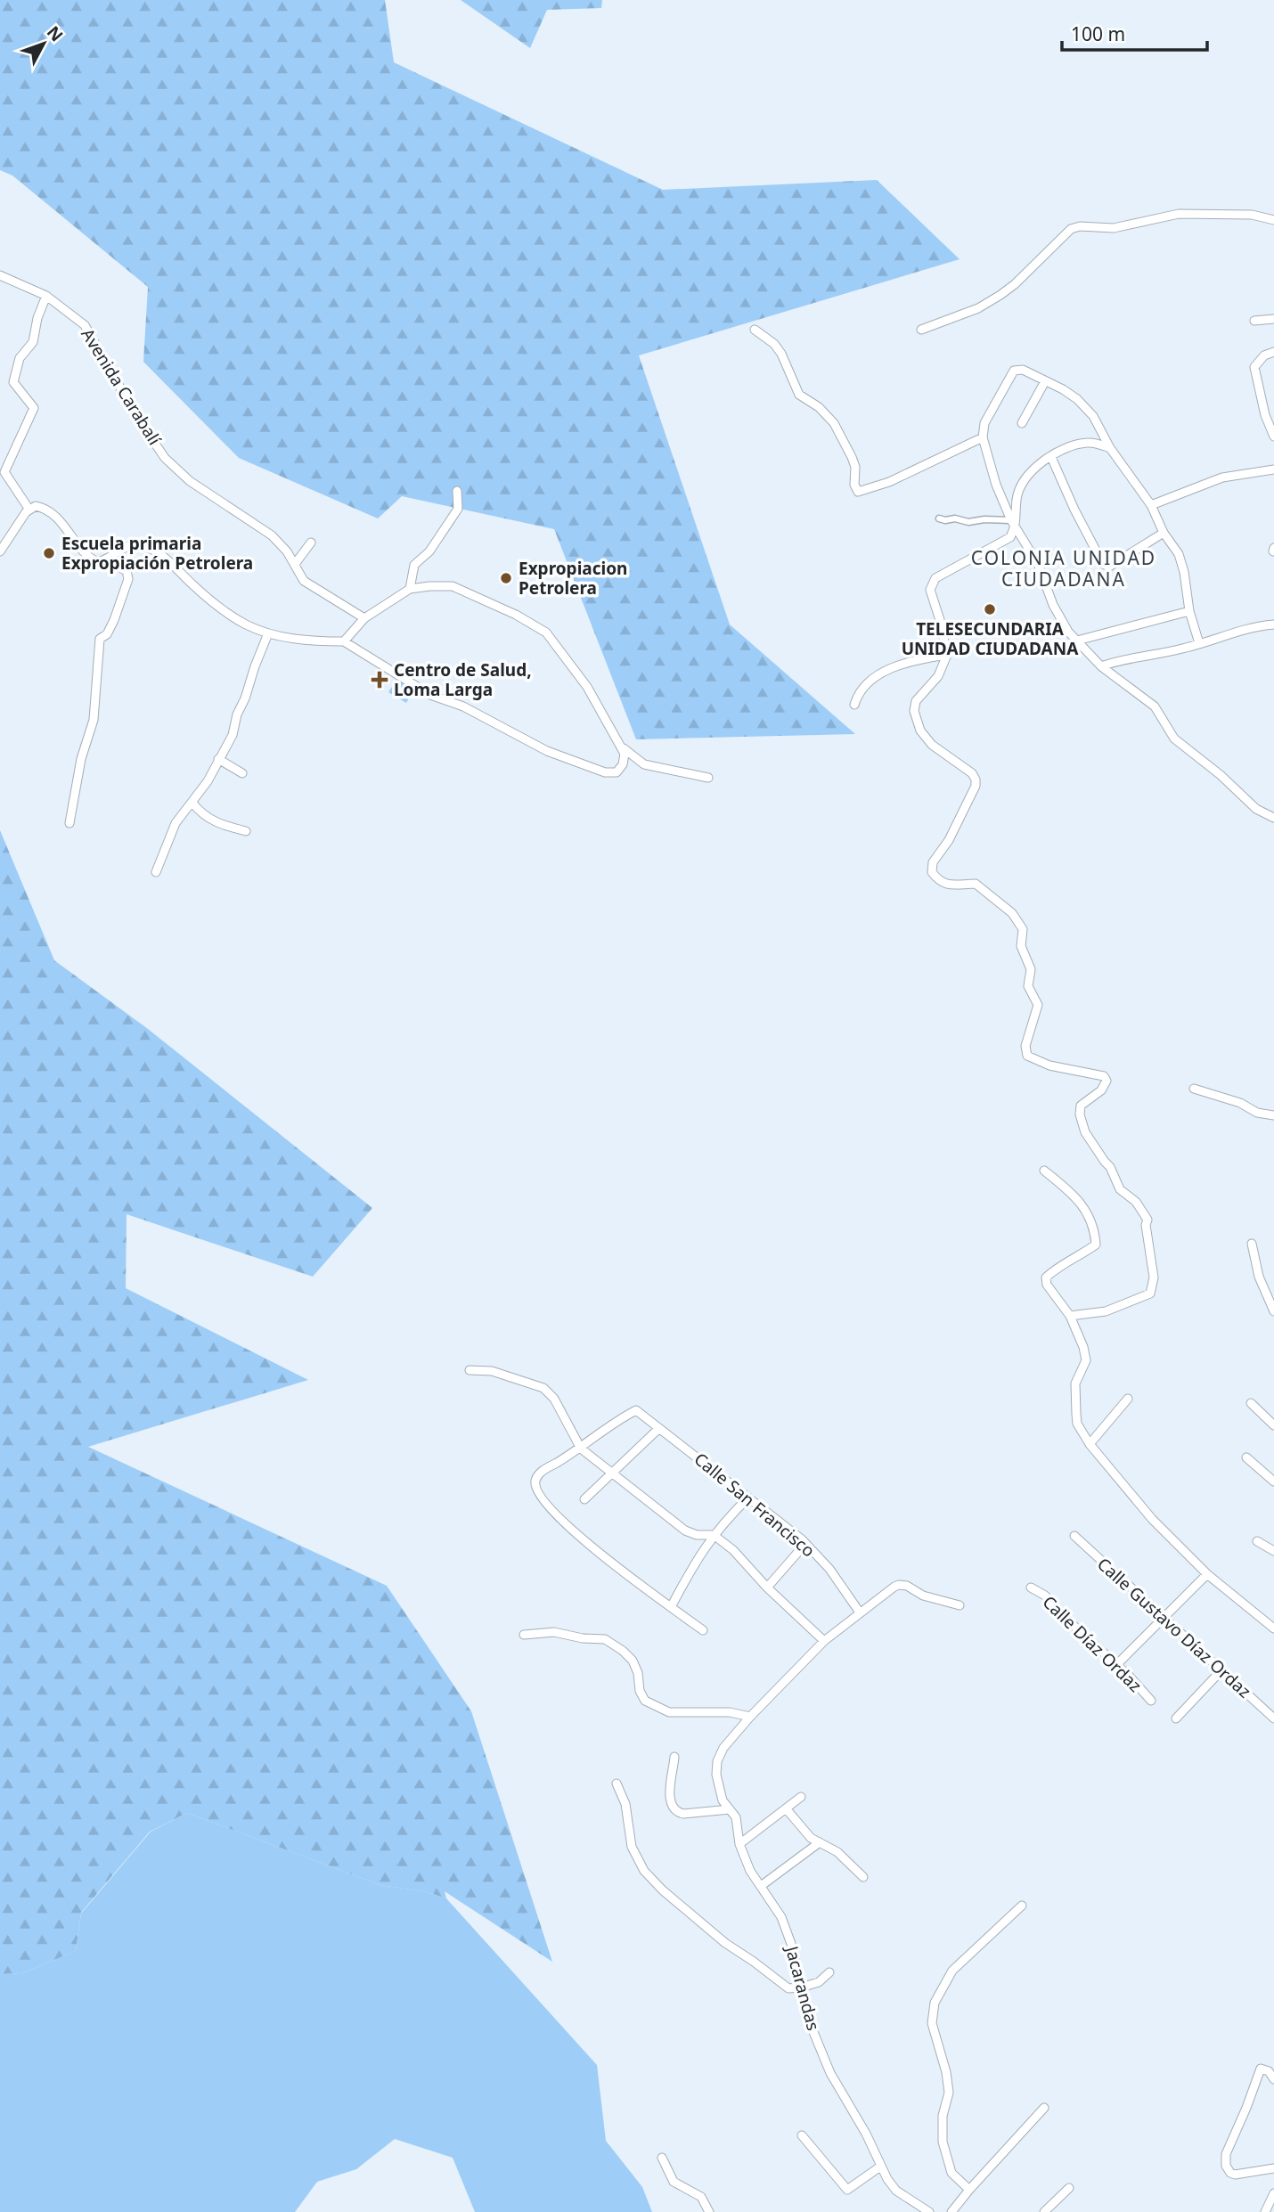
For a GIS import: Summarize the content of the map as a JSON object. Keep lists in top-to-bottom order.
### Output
{
  "streets": {
    "street": [
      "Avenida Carabalí",
      "Calle San Francisco",
      "Calle Gustavo Díaz Ordaz",
      "Calle Díaz Ordaz",
      "Jacarandas"
    ]
  },
  "districts": ["COLONIA UNIDAD CIUDADANA"],
  "places": {
    "other": ["Escuela primaria Expropiación Petrolera", "Expropiacion Petrolera", "TELESECUNDARIA UNIDAD CIUDADANA"],
    "health": ["Centro de Salud, Loma Larga"]
  },
  "scale_bar": "100 m",
  "north": "top right"
}
